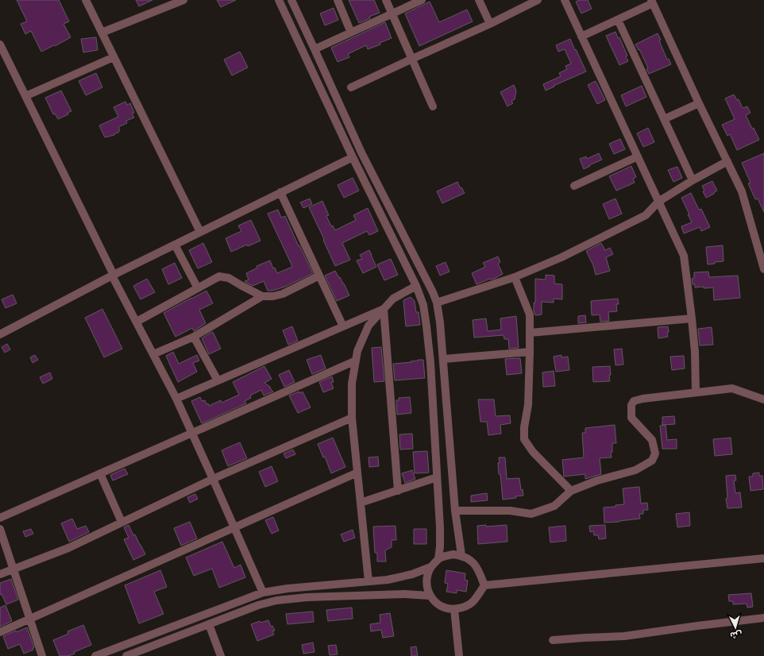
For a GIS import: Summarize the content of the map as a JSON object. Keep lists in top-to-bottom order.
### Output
{
  "north": "bottom"
}
